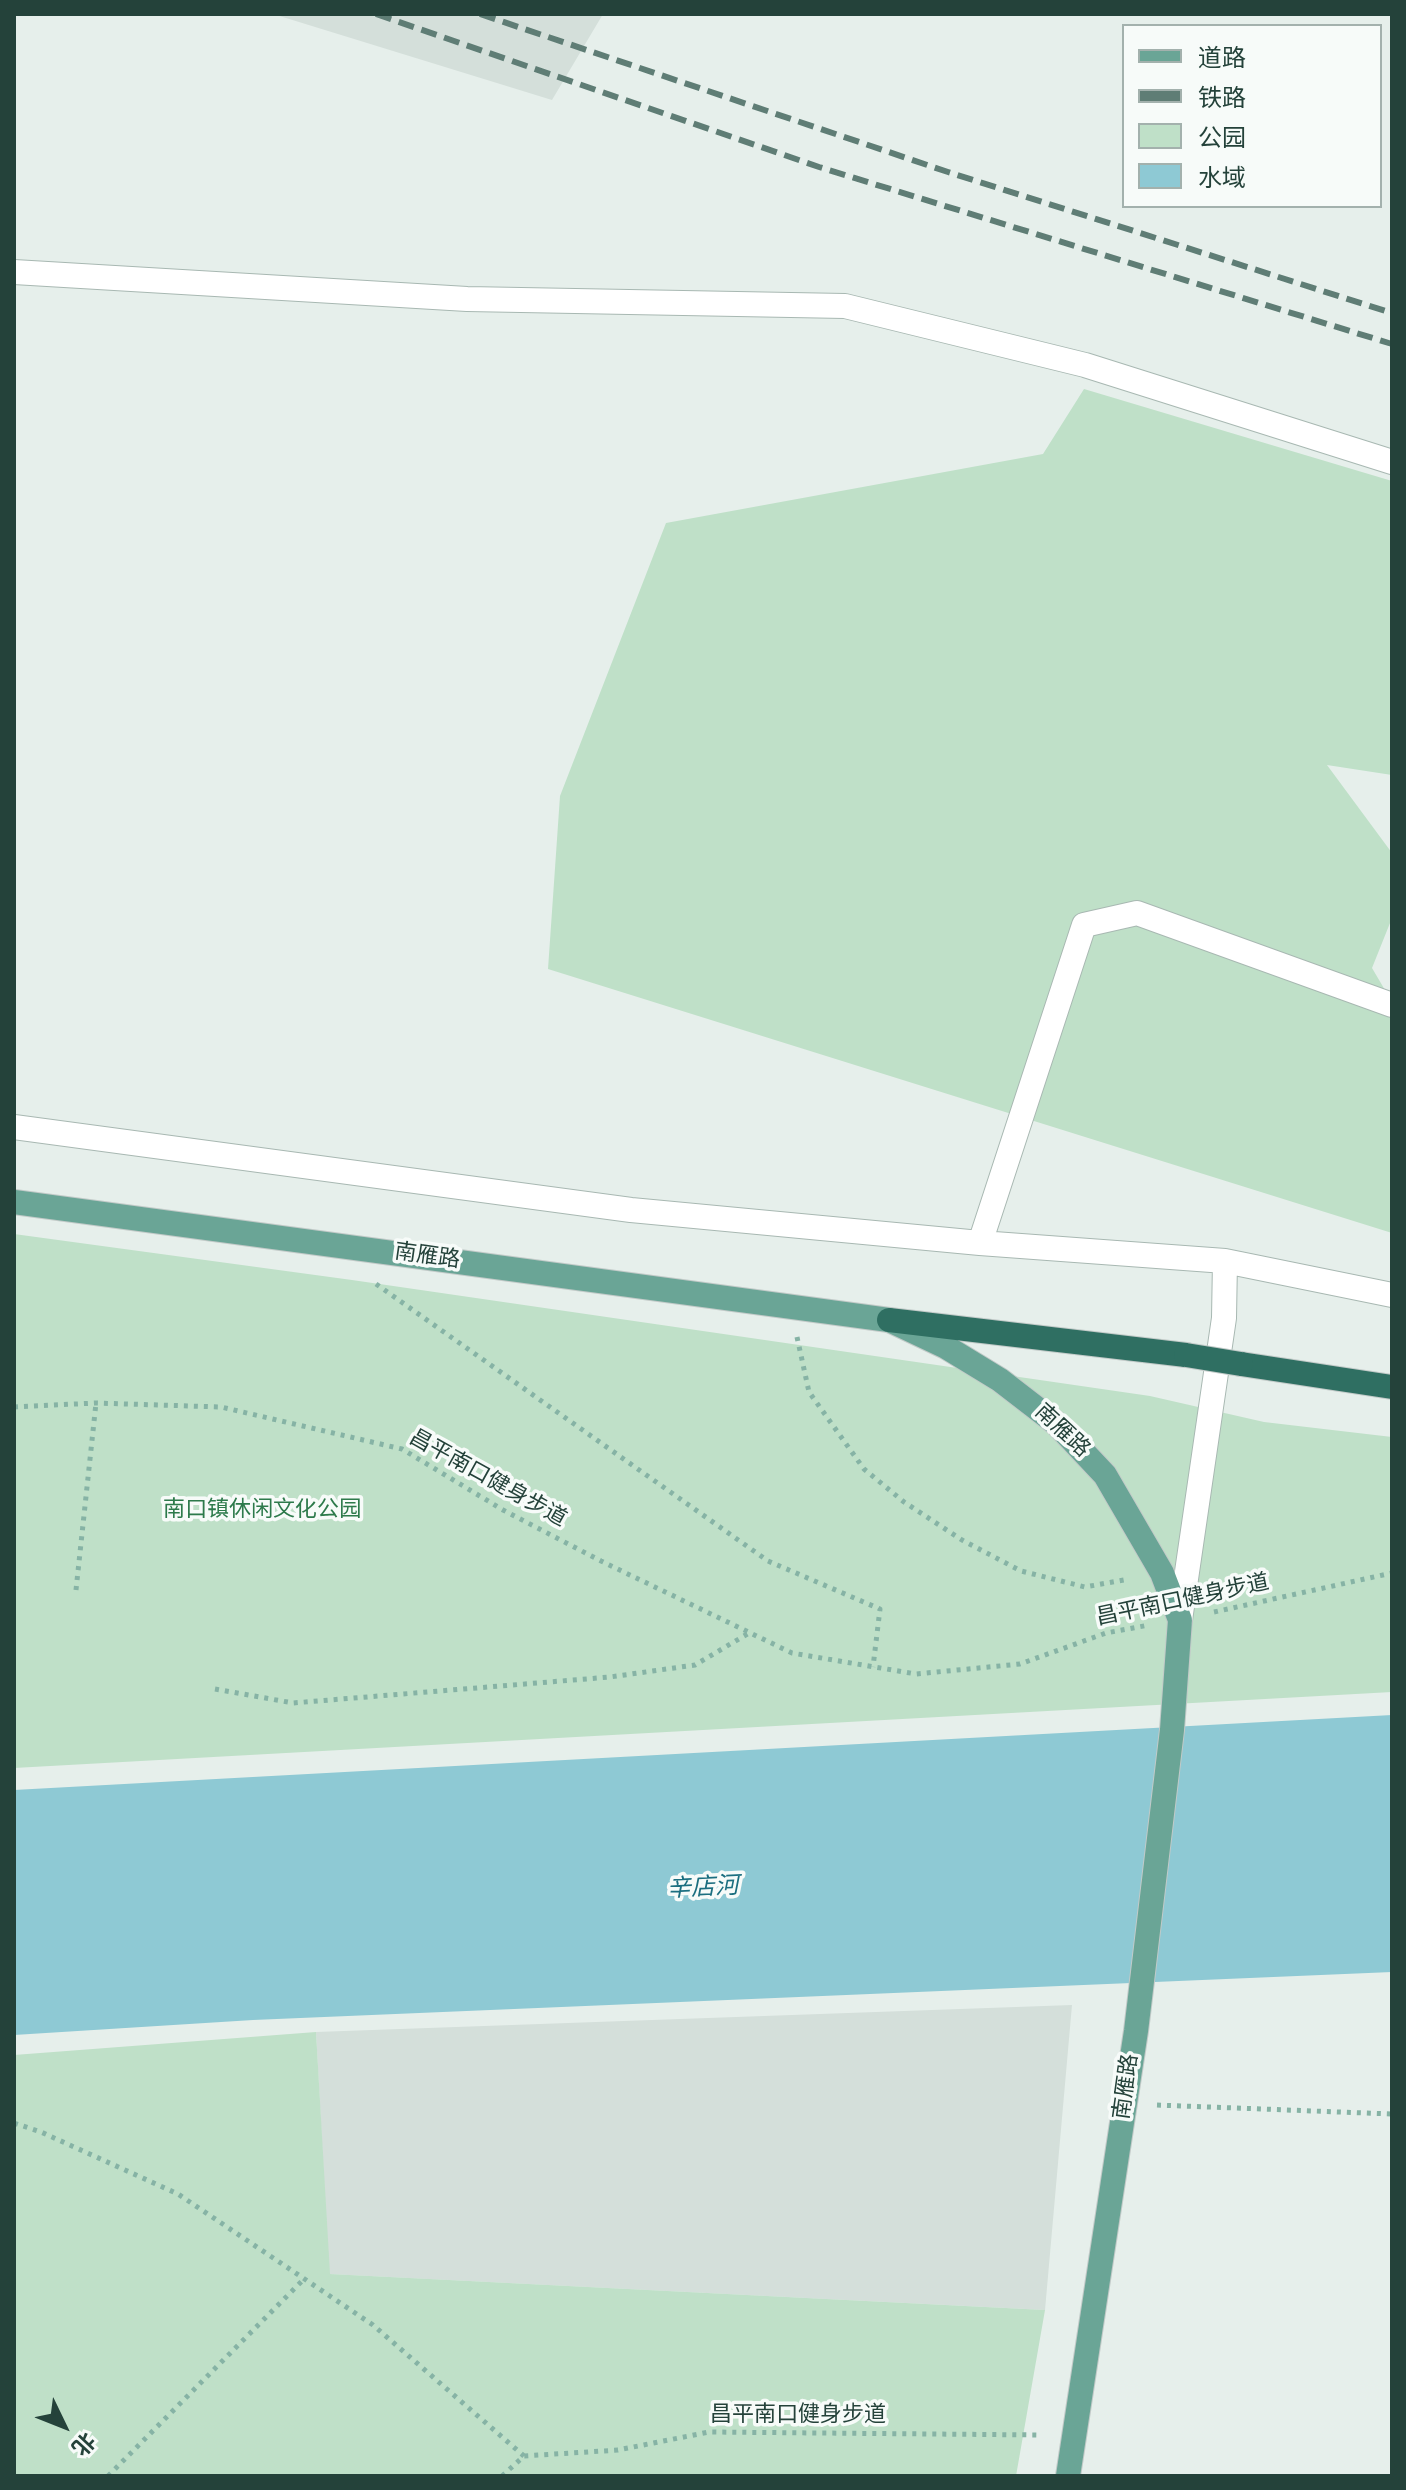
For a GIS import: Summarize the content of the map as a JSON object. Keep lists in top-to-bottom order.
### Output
{
  "streets": {
    "main road": ["南雁路"],
    "path": ["昌平南口健身步道"]
  },
  "crossings": [
    ["南雁路", "昌平南口健身步道"]
  ],
  "water": ["辛店河"],
  "parks": ["南口镇休闲文化公园"],
  "legend": [
    "道路",
    "铁路",
    "公园",
    "水域"
  ],
  "north": "bottom right"
}
